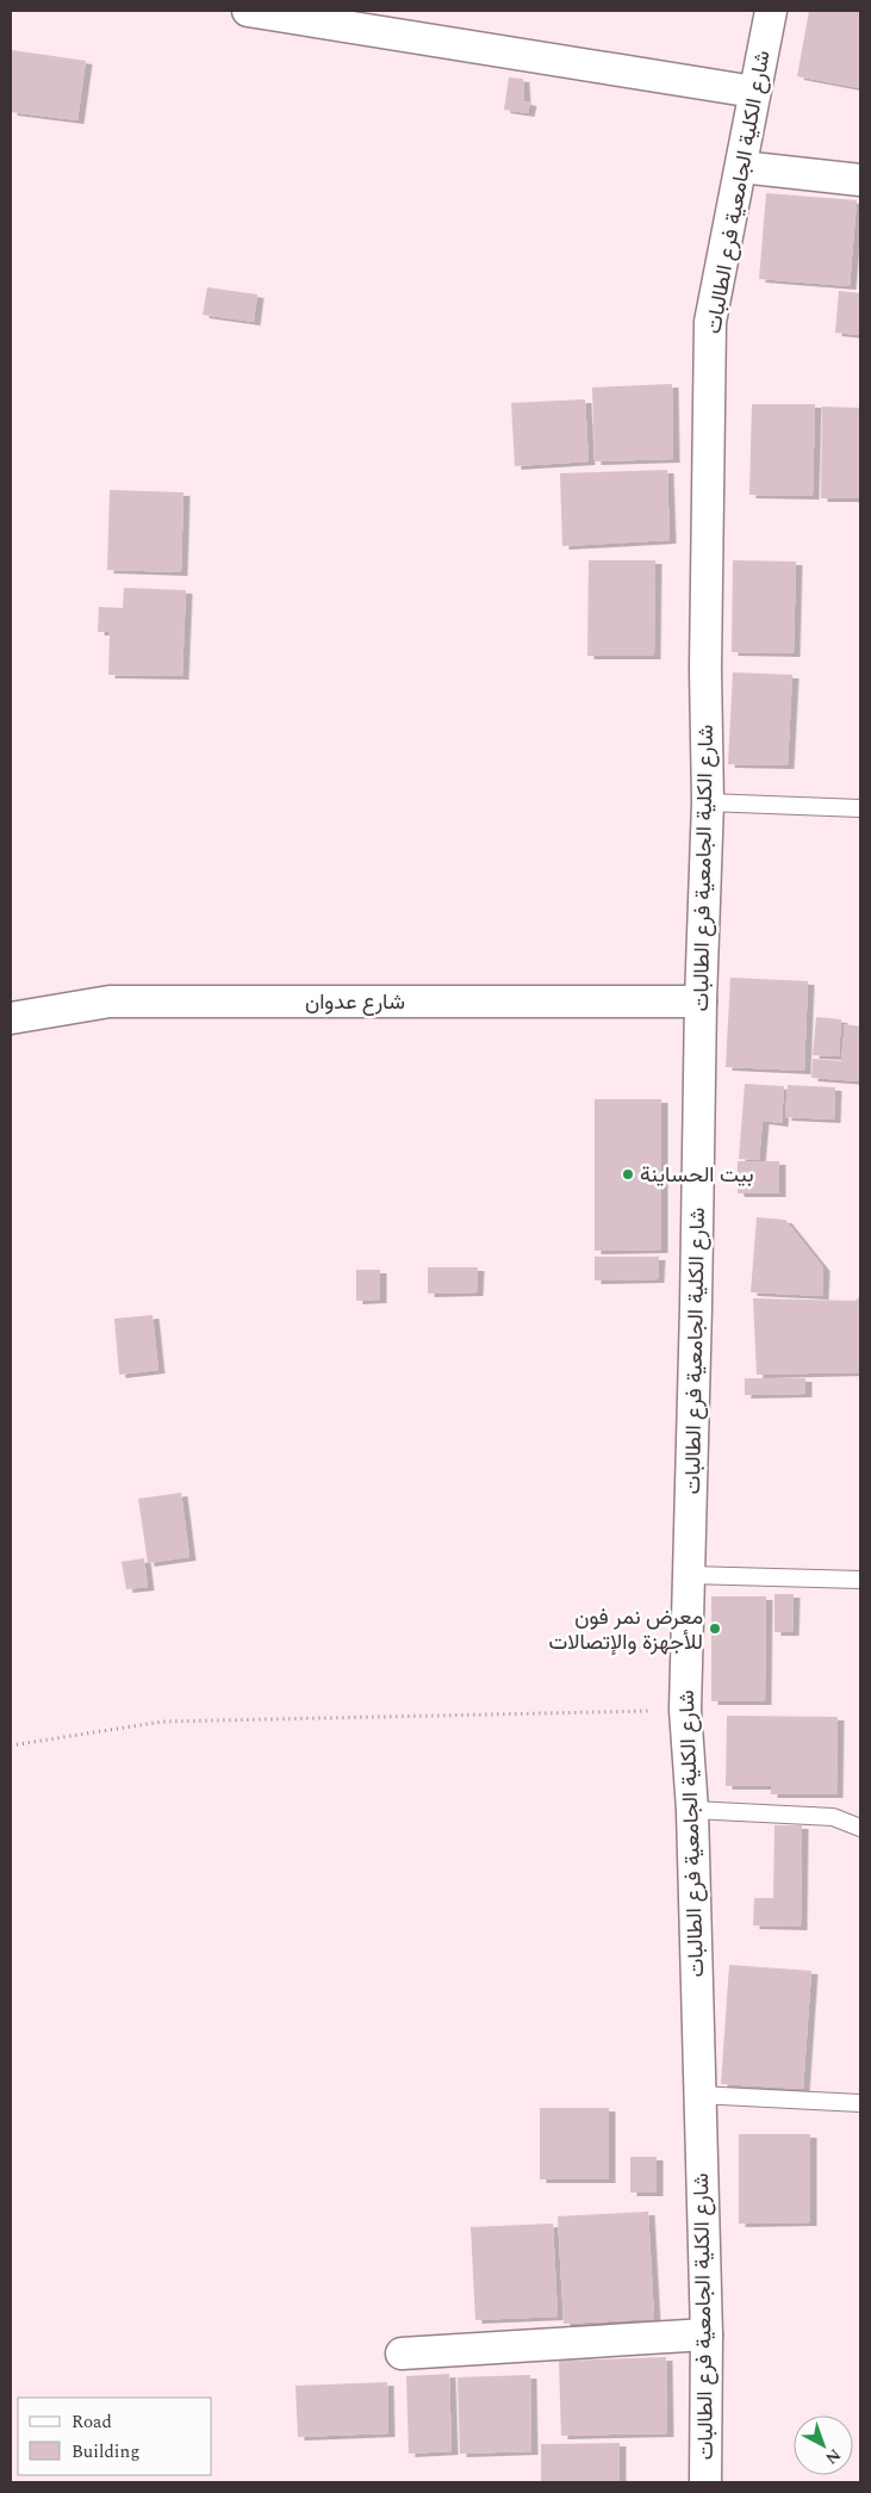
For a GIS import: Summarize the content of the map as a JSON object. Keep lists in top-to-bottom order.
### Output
{
  "streets": {
    "street": ["شارع الكلية الجامعية فرع الطالبات", "شارع عدوان"]
  },
  "crossings": [
    ["شارع الكلية الجامعية فرع الطالبات", "شارع عدوان"]
  ],
  "places": ["بيت الحساينة", "معرض نمر فون للأجهزة والإتصالات"],
  "legend": ["Road", "Building"],
  "north": "bottom right"
}
